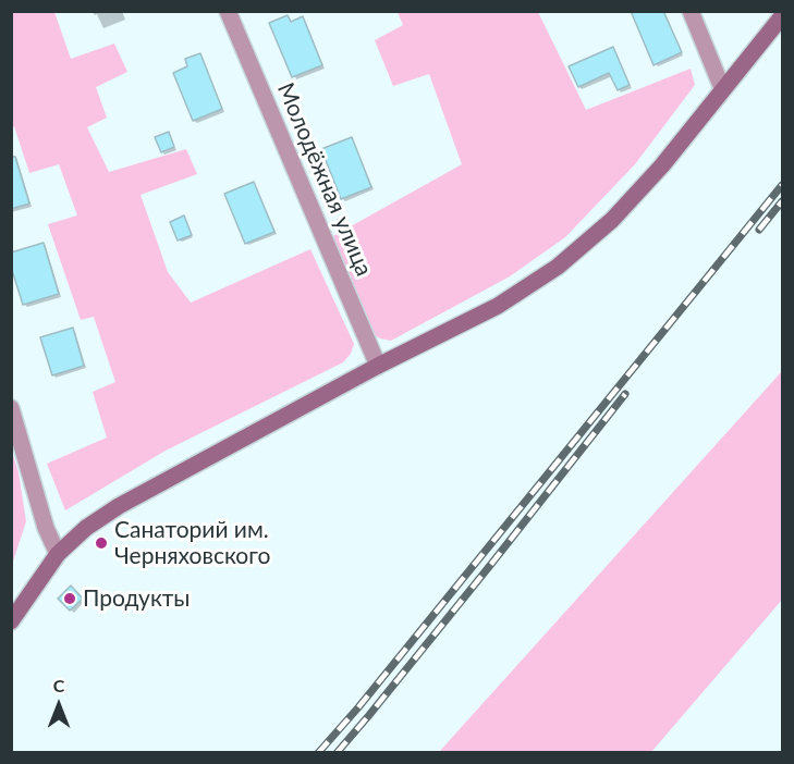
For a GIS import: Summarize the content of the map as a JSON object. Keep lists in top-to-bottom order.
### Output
{
  "streets": {
    "street": ["Молодёжная улица"]
  },
  "places": ["Санаторий им. Черняховского", "Продукты"],
  "north": "top"
}
